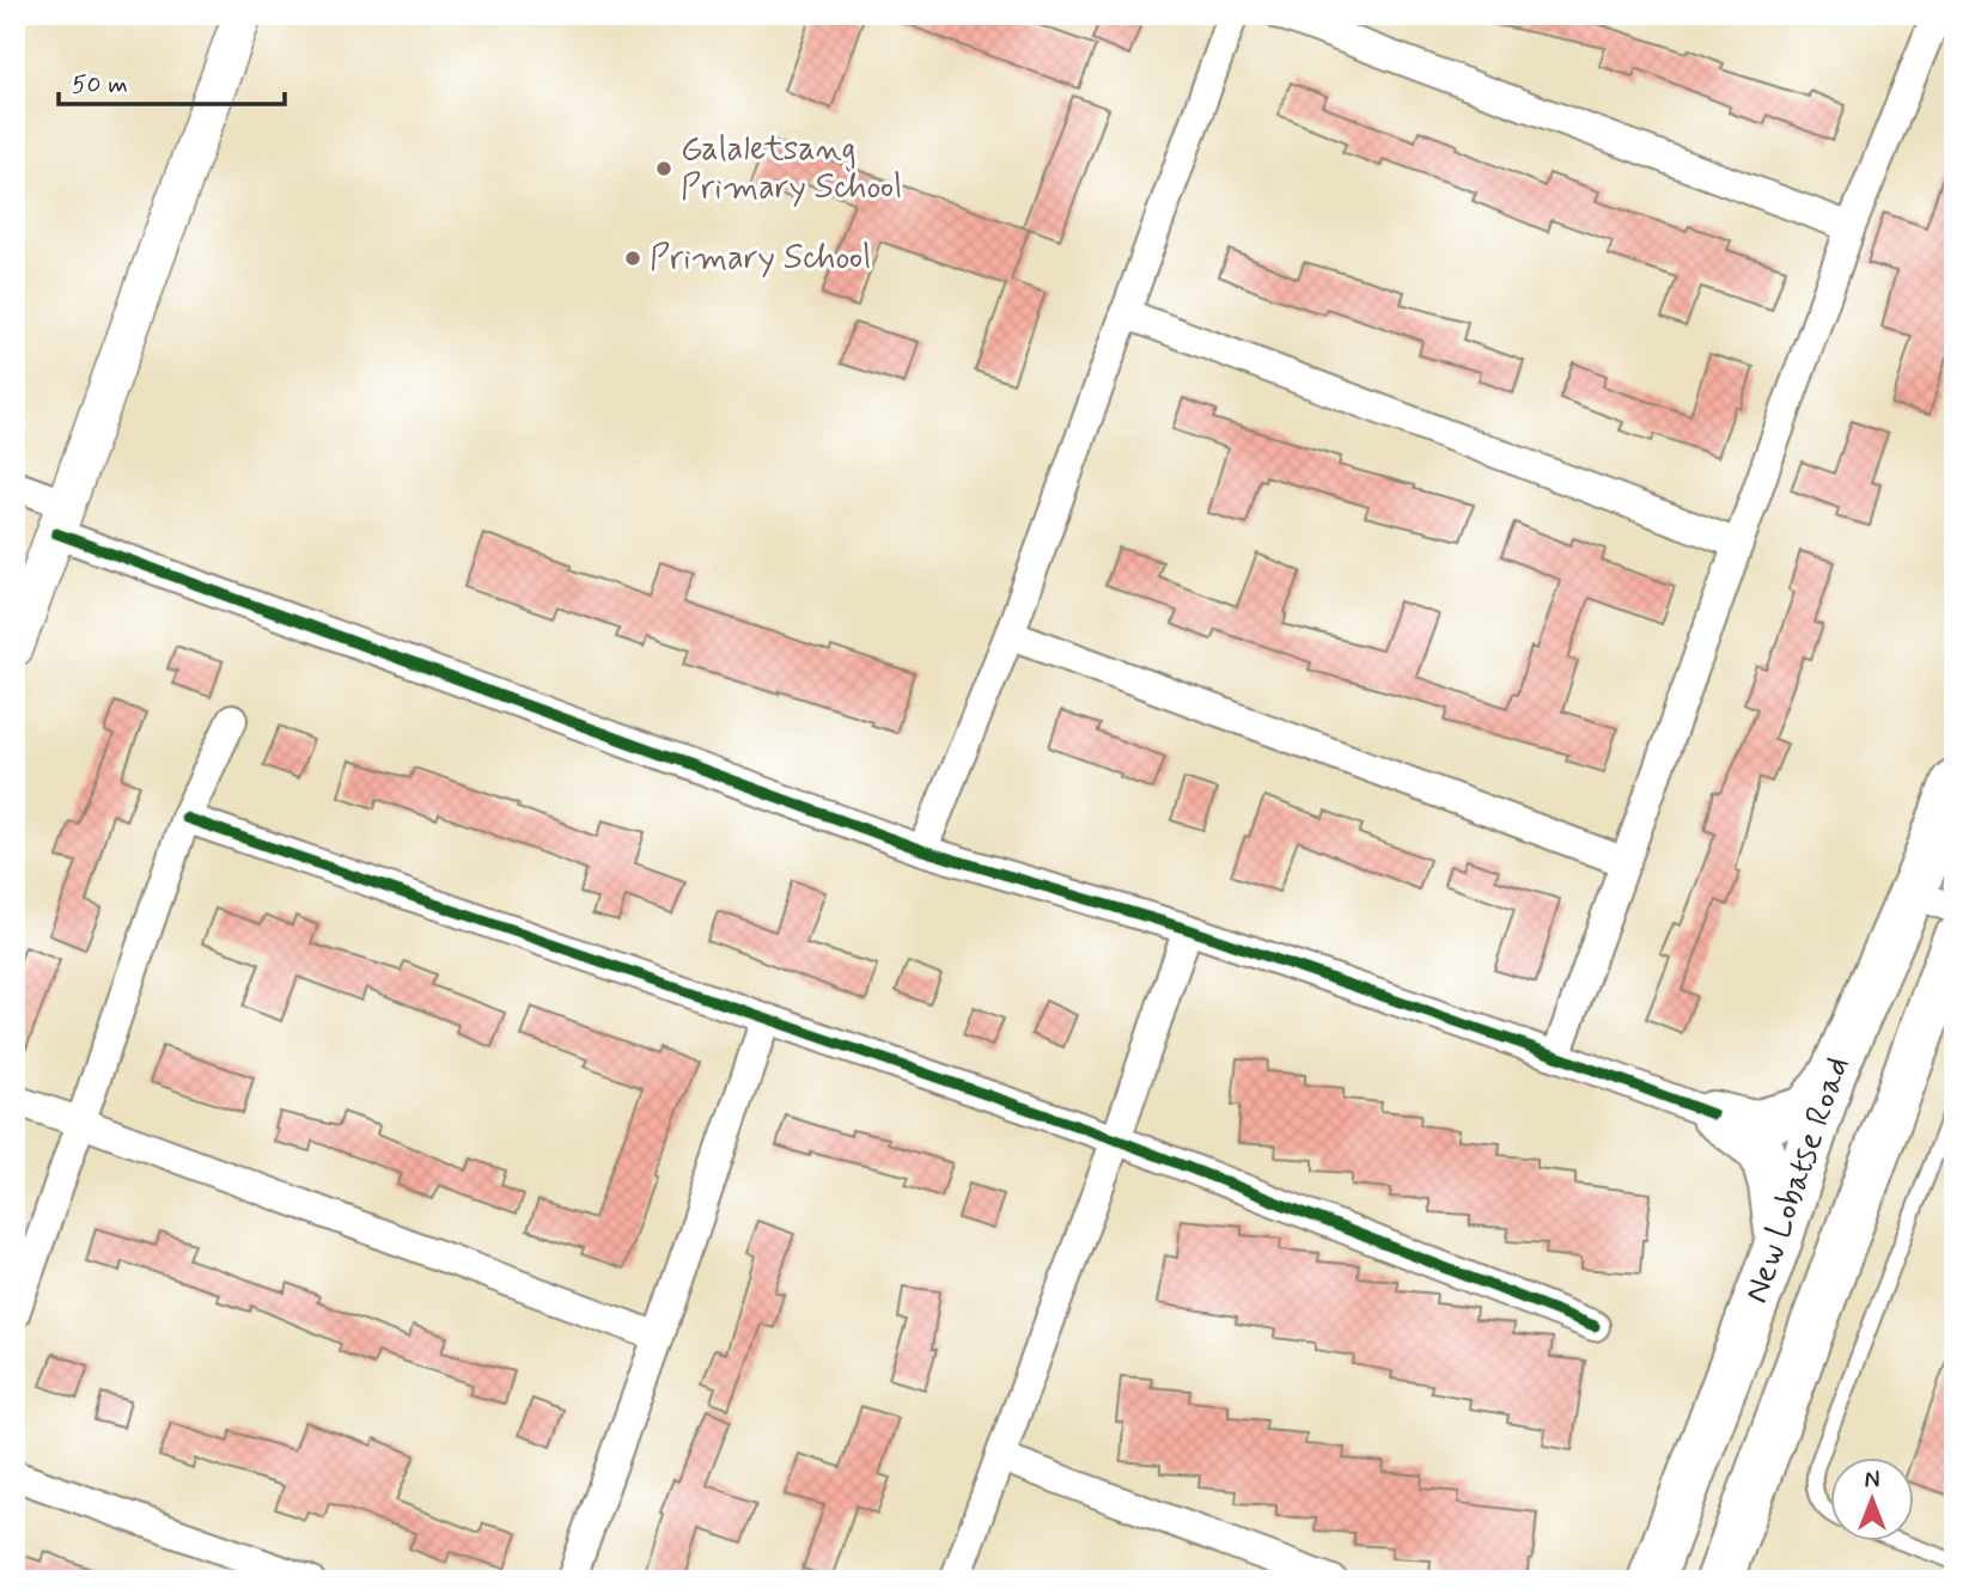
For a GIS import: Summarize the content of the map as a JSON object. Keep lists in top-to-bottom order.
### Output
{
  "streets": {
    "main road": ["New Lobatse Road"]
  },
  "places": ["Galaletsang Primary School", "Primary School"],
  "scale_bar": "50 m",
  "north": "top"
}
